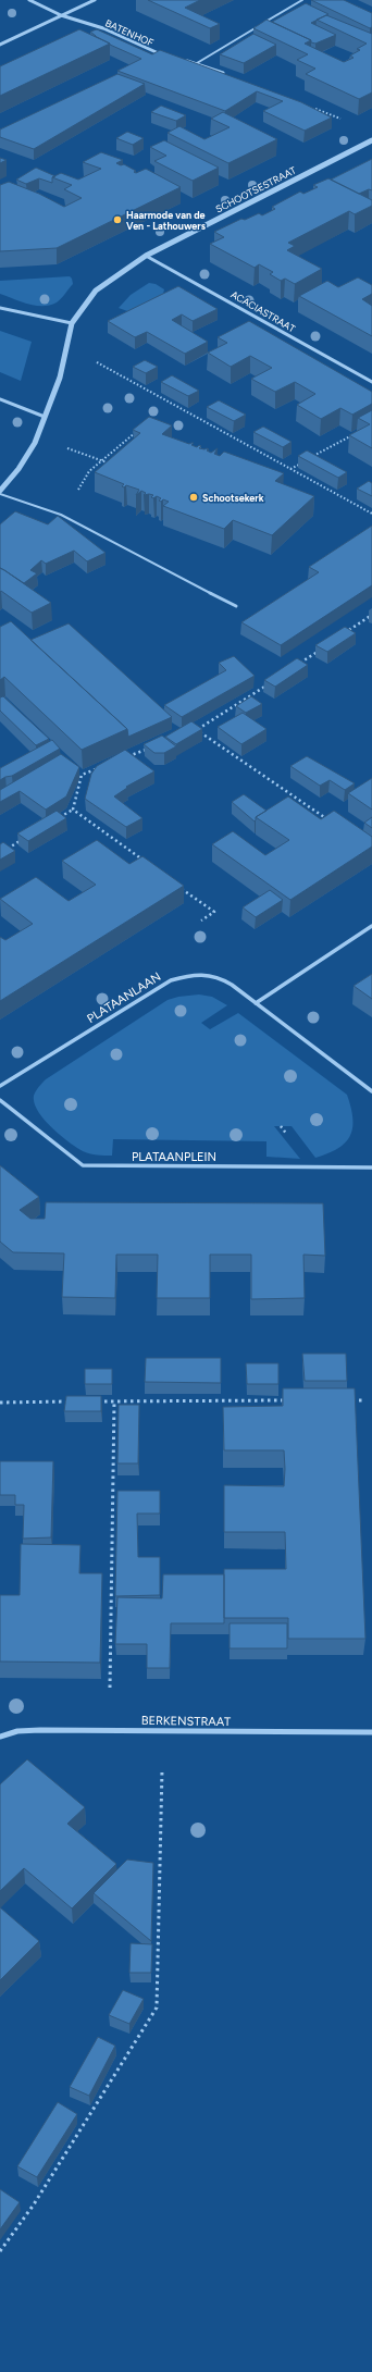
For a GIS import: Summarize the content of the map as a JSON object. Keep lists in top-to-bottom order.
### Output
{
  "streets": {
    "street": [
      "BATENHOF",
      "SCHOOTSESTRAAT",
      "ACACIASTRAAT",
      "PLATAANLAAN",
      "PLATAANPLEIN",
      "BERKENSTRAAT"
    ]
  },
  "crossings": [
    ["SCHOOTSESTRAAT", "ACACIASTRAAT"]
  ],
  "places": ["Haarmode van de Ven - Lathouwers", "Schootsekerk"]
}
